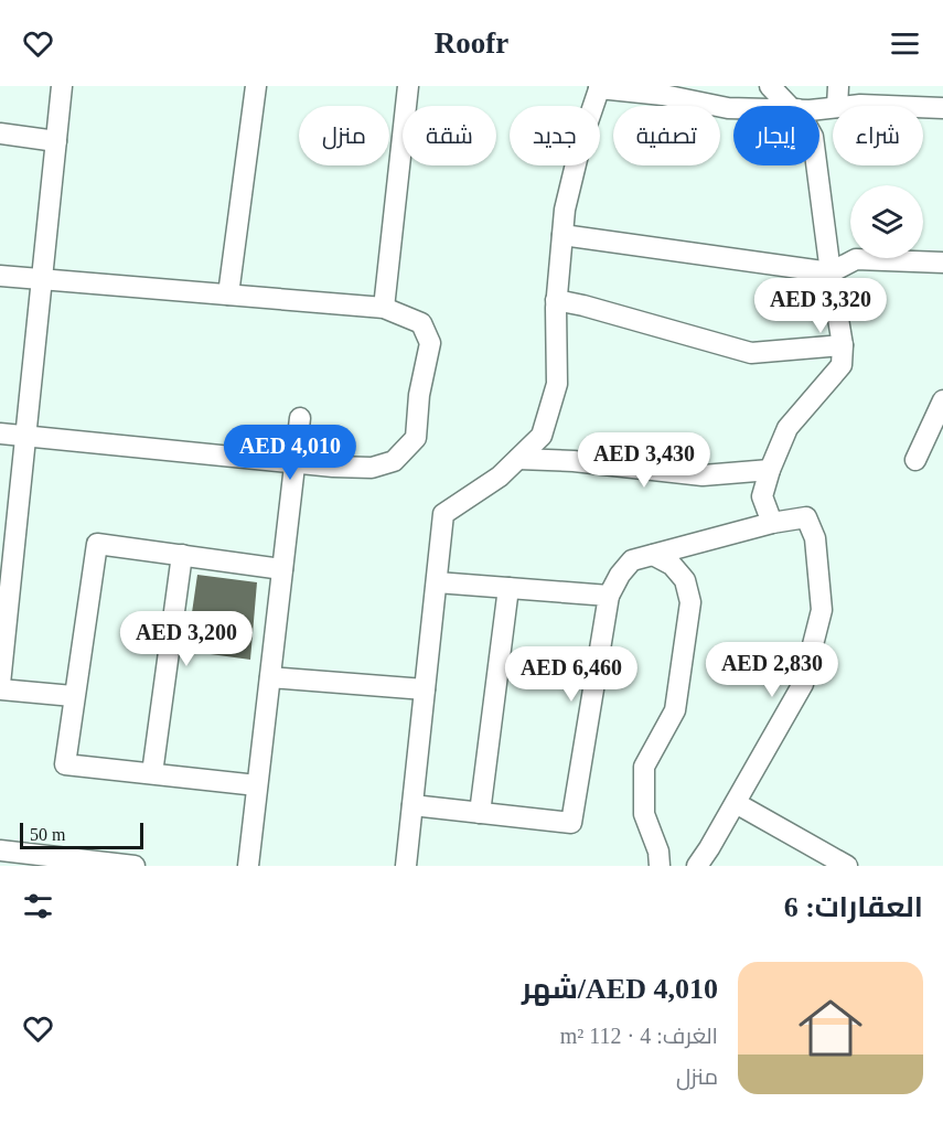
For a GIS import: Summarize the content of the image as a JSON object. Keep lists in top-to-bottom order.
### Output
{
  "scale_bar": "50 m",
  "page": {
    "header": "Roofr",
    "chip": [
      "شراء",
      "إيجار",
      "تصفية",
      "جديد",
      "شقة",
      "منزل"
    ],
    "price": [
      "AED 3,320",
      "AED 4,010",
      "AED 3,430",
      "AED 3,200",
      "AED 2,830",
      "AED 6,460"
    ],
    "scale": "50 m",
    "heading": "العقارات: 6",
    "list": [
      {
        "name": "AED 4,010/شهر",
        "note": "الغرف: 4 · 112 m² · منزل"
      }
    ]
  }
}
